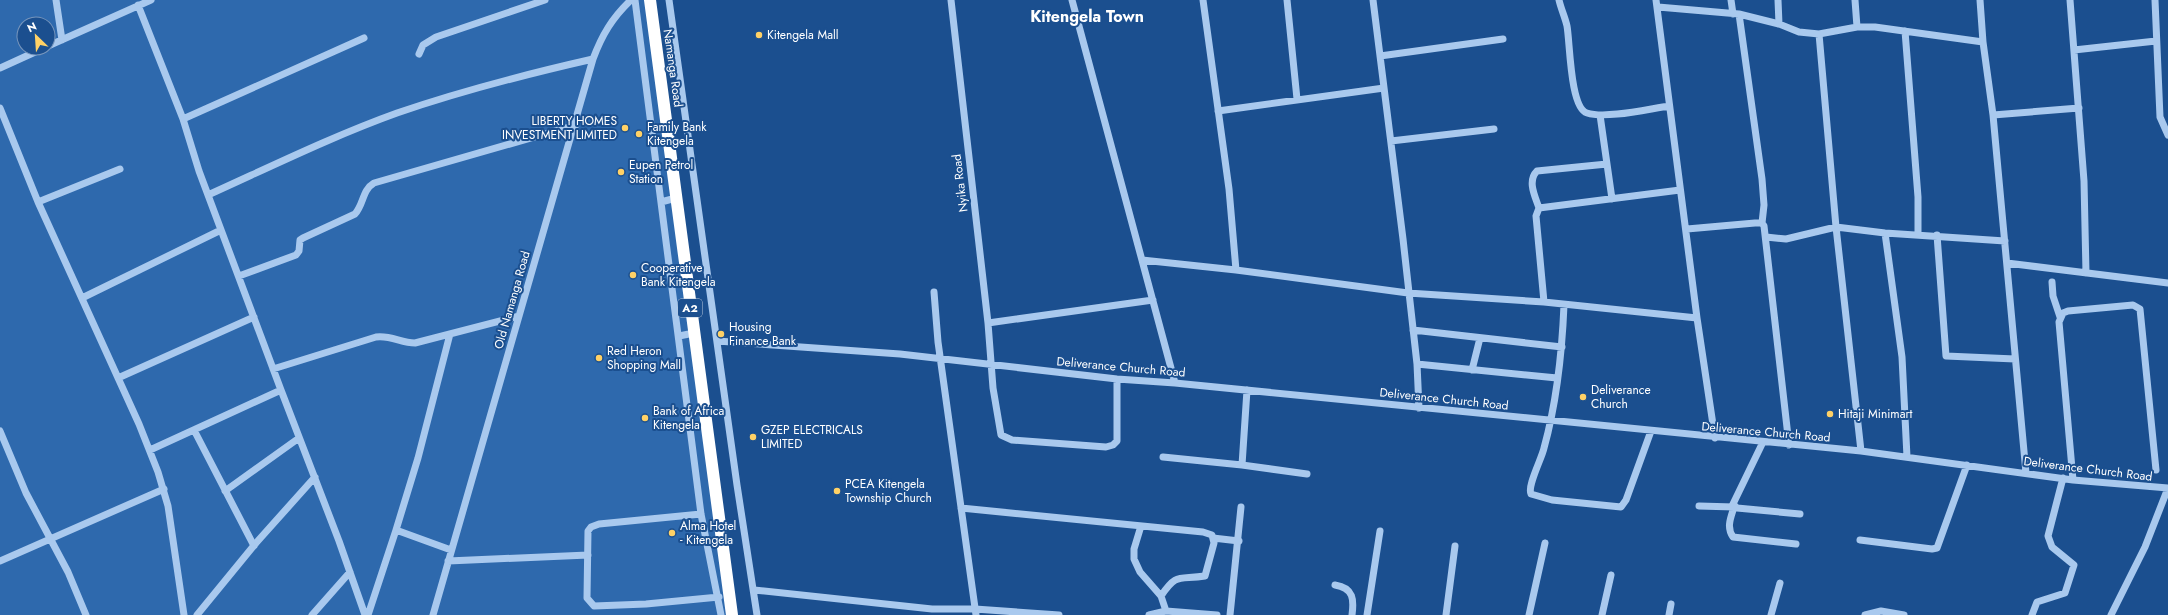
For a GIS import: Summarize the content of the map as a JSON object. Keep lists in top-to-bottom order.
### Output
{
  "streets": {
    "highway": ["Namanga Road", "A2"],
    "street": ["Nyika Road", "Old Namanga Road", "Deliverance Church Road"]
  },
  "crossings": [
    ["Nyika Road", "Deliverance Church Road"]
  ],
  "districts": ["Kitengela Town"],
  "places": [
    "Kitengela Mall",
    "LIBERTY HOMES INVESTMENT LIMITED",
    "Family Bank Kitengela",
    "Eupen Petrol Station",
    "Cooperative Bank Kitengela",
    "Housing Finance Bank",
    "Red Heron Shopping Mall",
    "Deliverance Church",
    "Hitaji Minimart",
    "Bank of Africa Kitengela",
    "GZEP ELECTRICALS LIMITED",
    "PCEA Kitengela Township Church",
    "Alma Hotel - Kitengela"
  ],
  "north": "top left"
}
